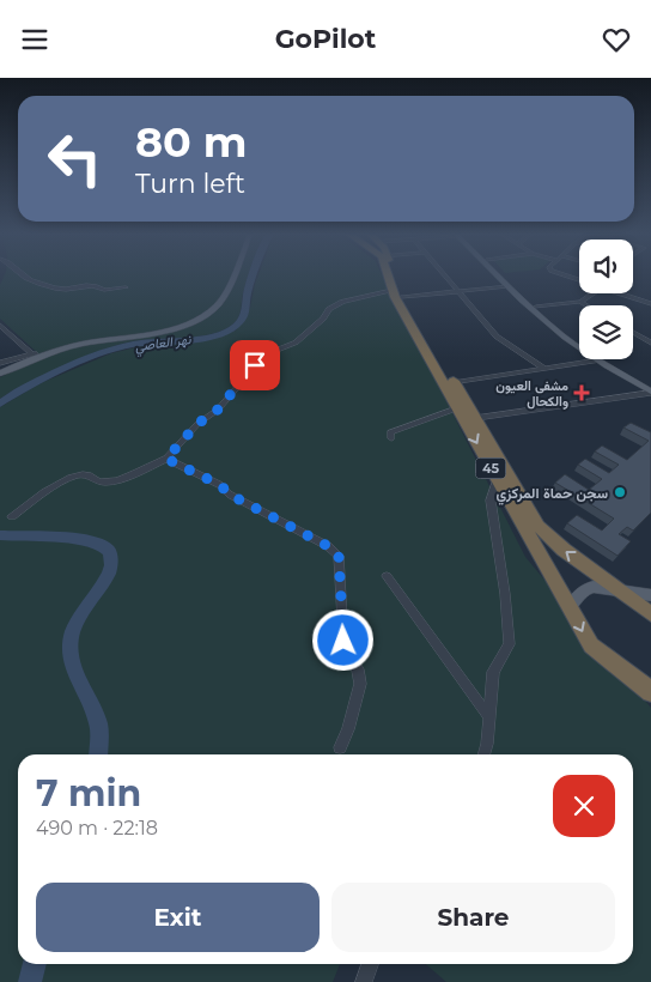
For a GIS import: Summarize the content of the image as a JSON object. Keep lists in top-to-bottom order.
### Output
{
  "streets": {
    "highway": ["45"]
  },
  "water": ["نهر العاصي"],
  "places": {
    "health": ["مشفى العيون والكحال"],
    "other": ["سجن حماة المركزي"]
  },
  "page": {
    "header": "GoPilot",
    "turn": ["80 m", "Turn left"],
    "heading": ["7 min", "490 m · 22:18"],
    "buttons": ["Exit", "Share"]
  }
}
